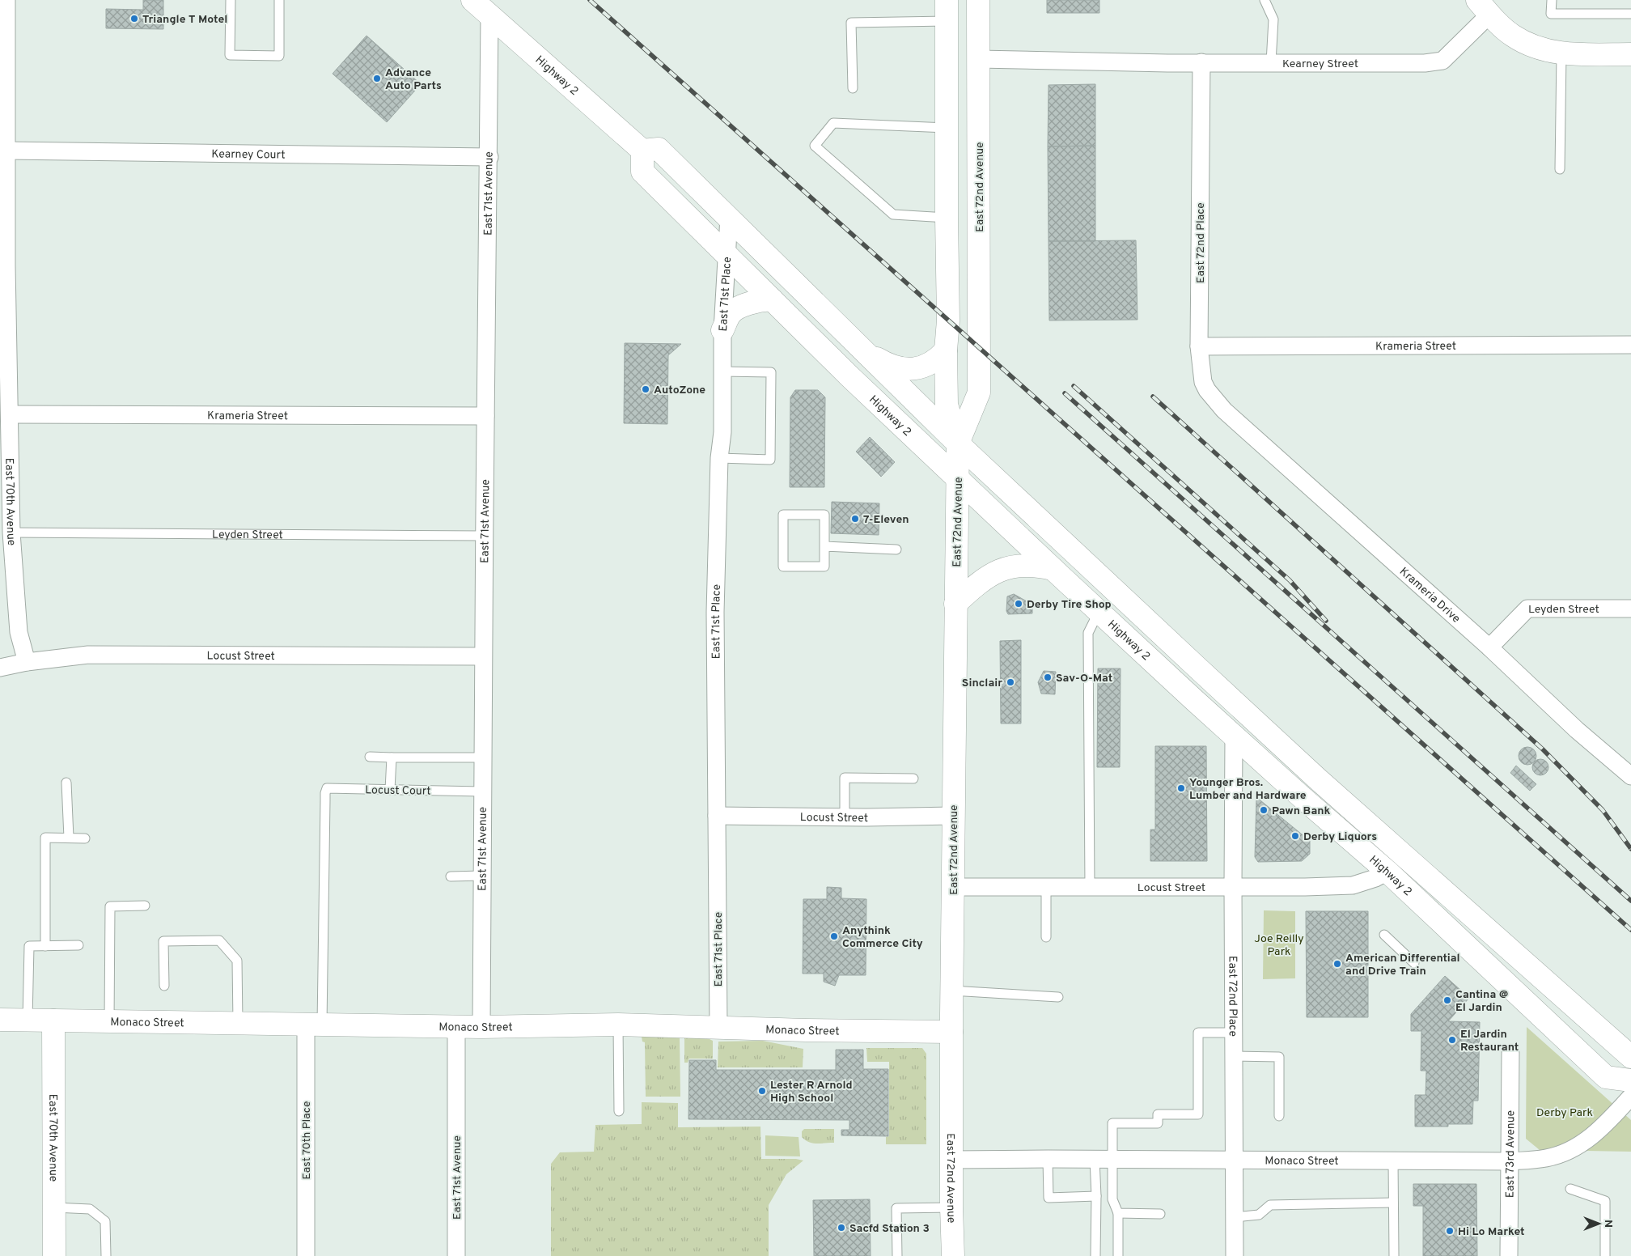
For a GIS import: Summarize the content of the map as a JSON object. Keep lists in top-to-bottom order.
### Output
{
  "streets": {
    "main road": [
      "Kearney Street",
      "Highway 2",
      "East 72nd Avenue",
      "East 70th Avenue",
      "Monaco Street"
    ],
    "street": [
      "Kearney Court",
      "East 71st Avenue",
      "East 72nd Place",
      "East 71st Place",
      "Krameria Street",
      "Leyden Street",
      "Krameria Drive",
      "Locust Street",
      "East 70th Place",
      "East 73rd Avenue"
    ],
    "lane": ["Locust Court"]
  },
  "crossings": [
    ["Kearney Street", "East 72nd Avenue"],
    ["Kearney Street", "East 72nd Place"],
    ["Highway 2", "East 72nd Avenue"],
    ["Highway 2", "East 71st Avenue"],
    ["Highway 2", "East 72nd Place"],
    ["Highway 2", "East 71st Place"],
    ["Highway 2", "Locust Street"],
    ["Kearney Court", "East 71st Avenue"],
    ["Kearney Court", "East 70th Avenue"],
    ["East 72nd Avenue", "Locust Street"],
    ["East 72nd Avenue", "Monaco Street"],
    ["East 71st Avenue", "Krameria Street"],
    ["East 71st Avenue", "Leyden Street"],
    ["East 71st Avenue", "Locust Street"],
    ["East 71st Avenue", "Locust Court"],
    ["East 71st Avenue", "Monaco Street"],
    ["East 72nd Place", "Krameria Street"],
    ["East 72nd Place", "Krameria Drive"],
    ["East 72nd Place", "Locust Street"],
    ["East 72nd Place", "Monaco Street"],
    ["East 71st Place", "Locust Street"],
    ["East 71st Place", "Monaco Street"],
    ["Krameria Street", "East 70th Avenue"],
    ["East 70th Avenue", "Leyden Street"],
    ["East 70th Avenue", "Locust Street"],
    ["East 70th Avenue", "Monaco Street"],
    ["Leyden Street", "Krameria Drive"],
    ["Locust Court", "East 70th Place"],
    ["Monaco Street", "East 70th Place"],
    ["Monaco Street", "East 73rd Avenue"]
  ],
  "parks": ["Joe Reilly Park", "Derby Park"],
  "places": [
    "Triangle T Motel",
    "Advance Auto Parts",
    "AutoZone",
    "7-Eleven",
    "Derby Tire Shop",
    "Sav-O-Mat",
    "Sinclair",
    "Younger Bros. Lumber and Hardware",
    "Pawn Bank",
    "Derby Liquors",
    "Anythink Commerce City",
    "American Differential and Drive Train",
    "Cantina @ El Jardin",
    "El Jardin Restaurant",
    "Lester R Arnold High School",
    "Sacfd Station 3",
    "Hi Lo Market"
  ],
  "north": "right"
}
